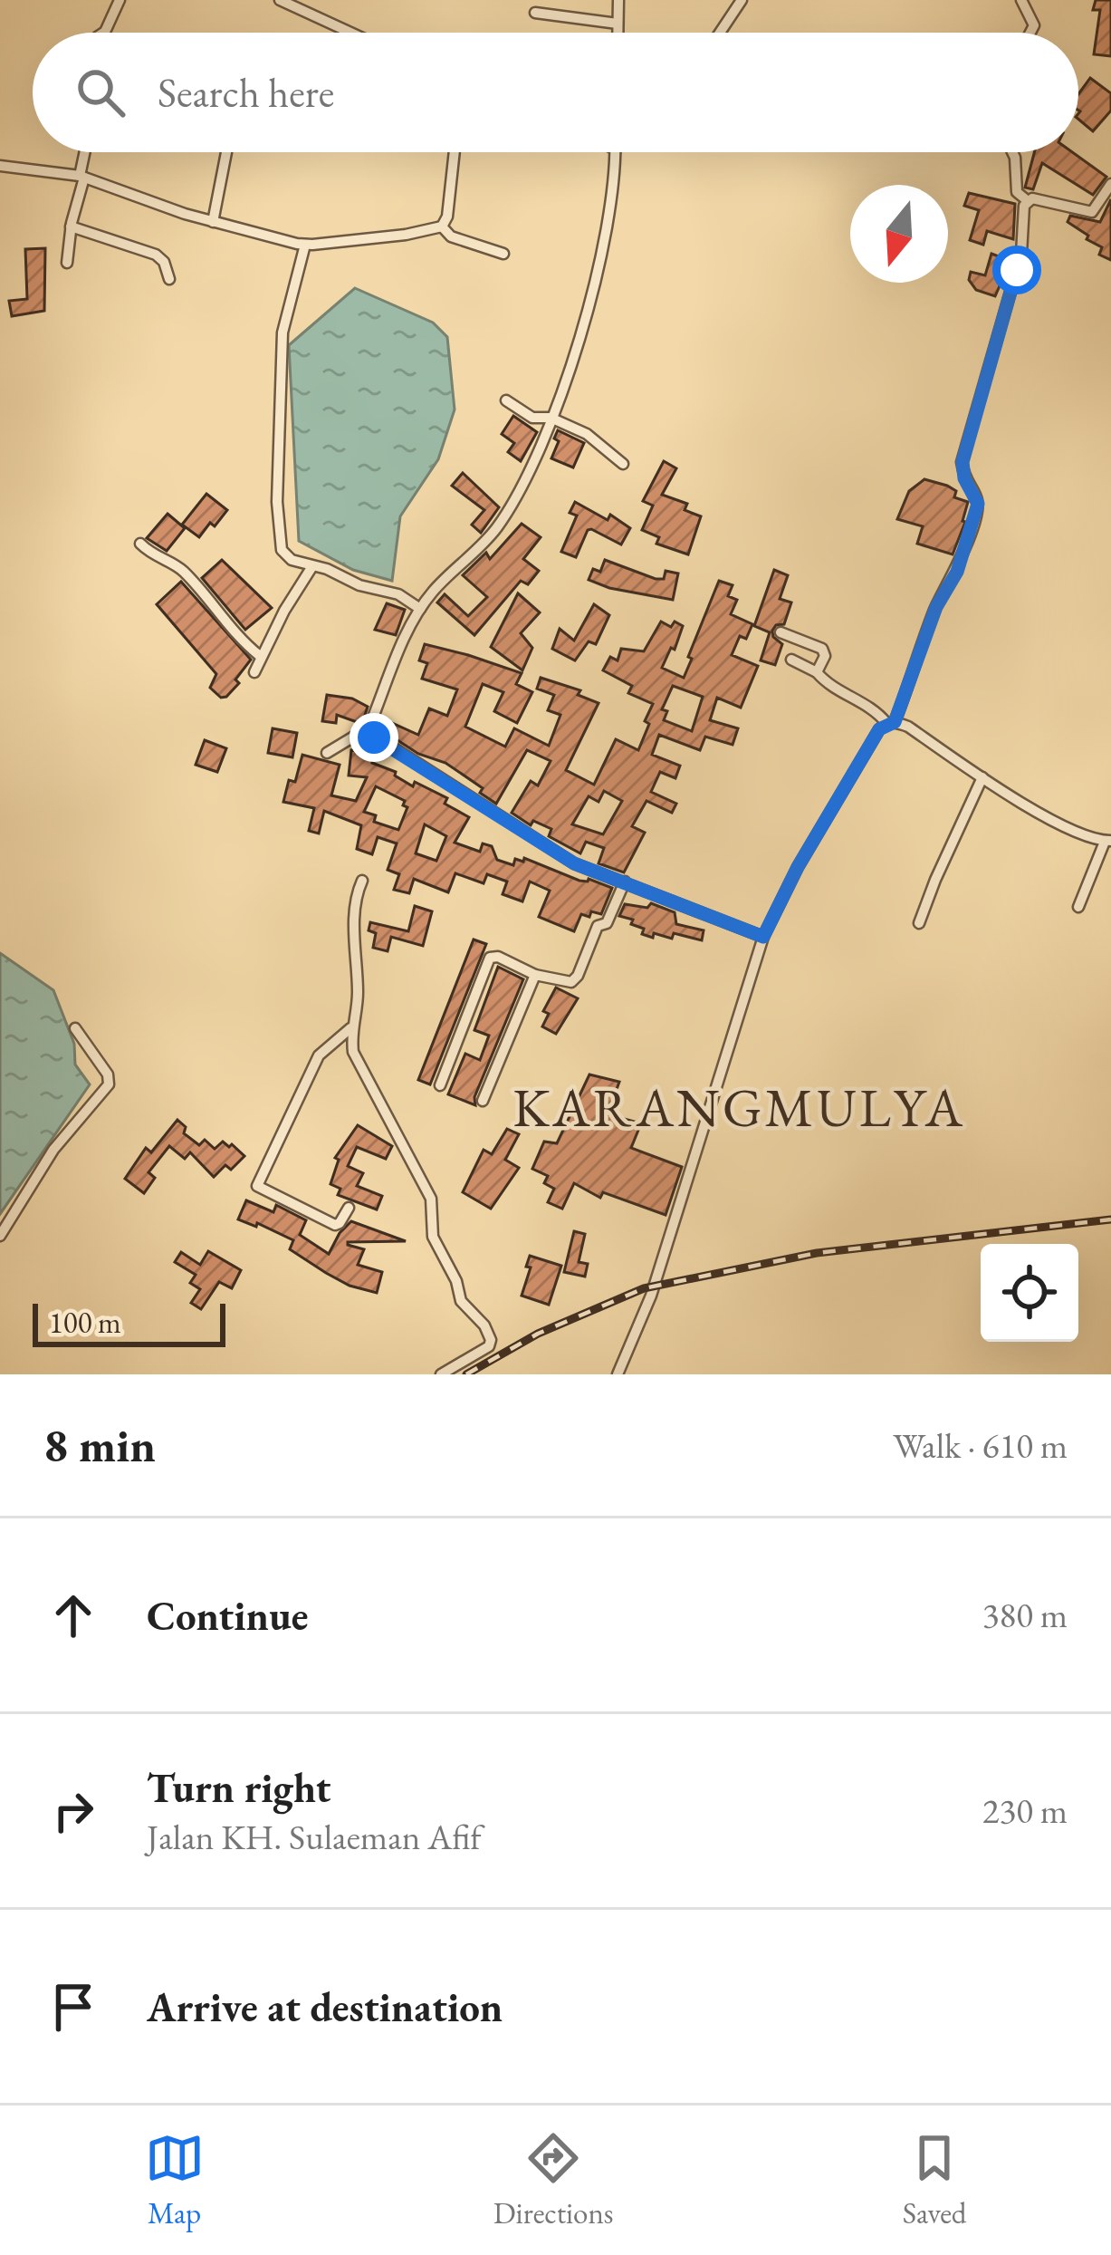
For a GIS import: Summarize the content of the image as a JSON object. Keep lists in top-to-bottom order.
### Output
{
  "districts": ["KARANGMULYA"],
  "scale_bar": "100 m",
  "north": "bottom",
  "page": {
    "search": "Search here",
    "scale": "100 m",
    "heading": ["8 min", "Walk · 610 m"],
    "list": [
      ["Continue", "380 m"],
      ["Turn right", "Jalan KH. Sulaeman Afif", "230 m"],
      "Arrive at destination"
    ],
    "nav": ["Map", "Directions", "Saved"]
  }
}
